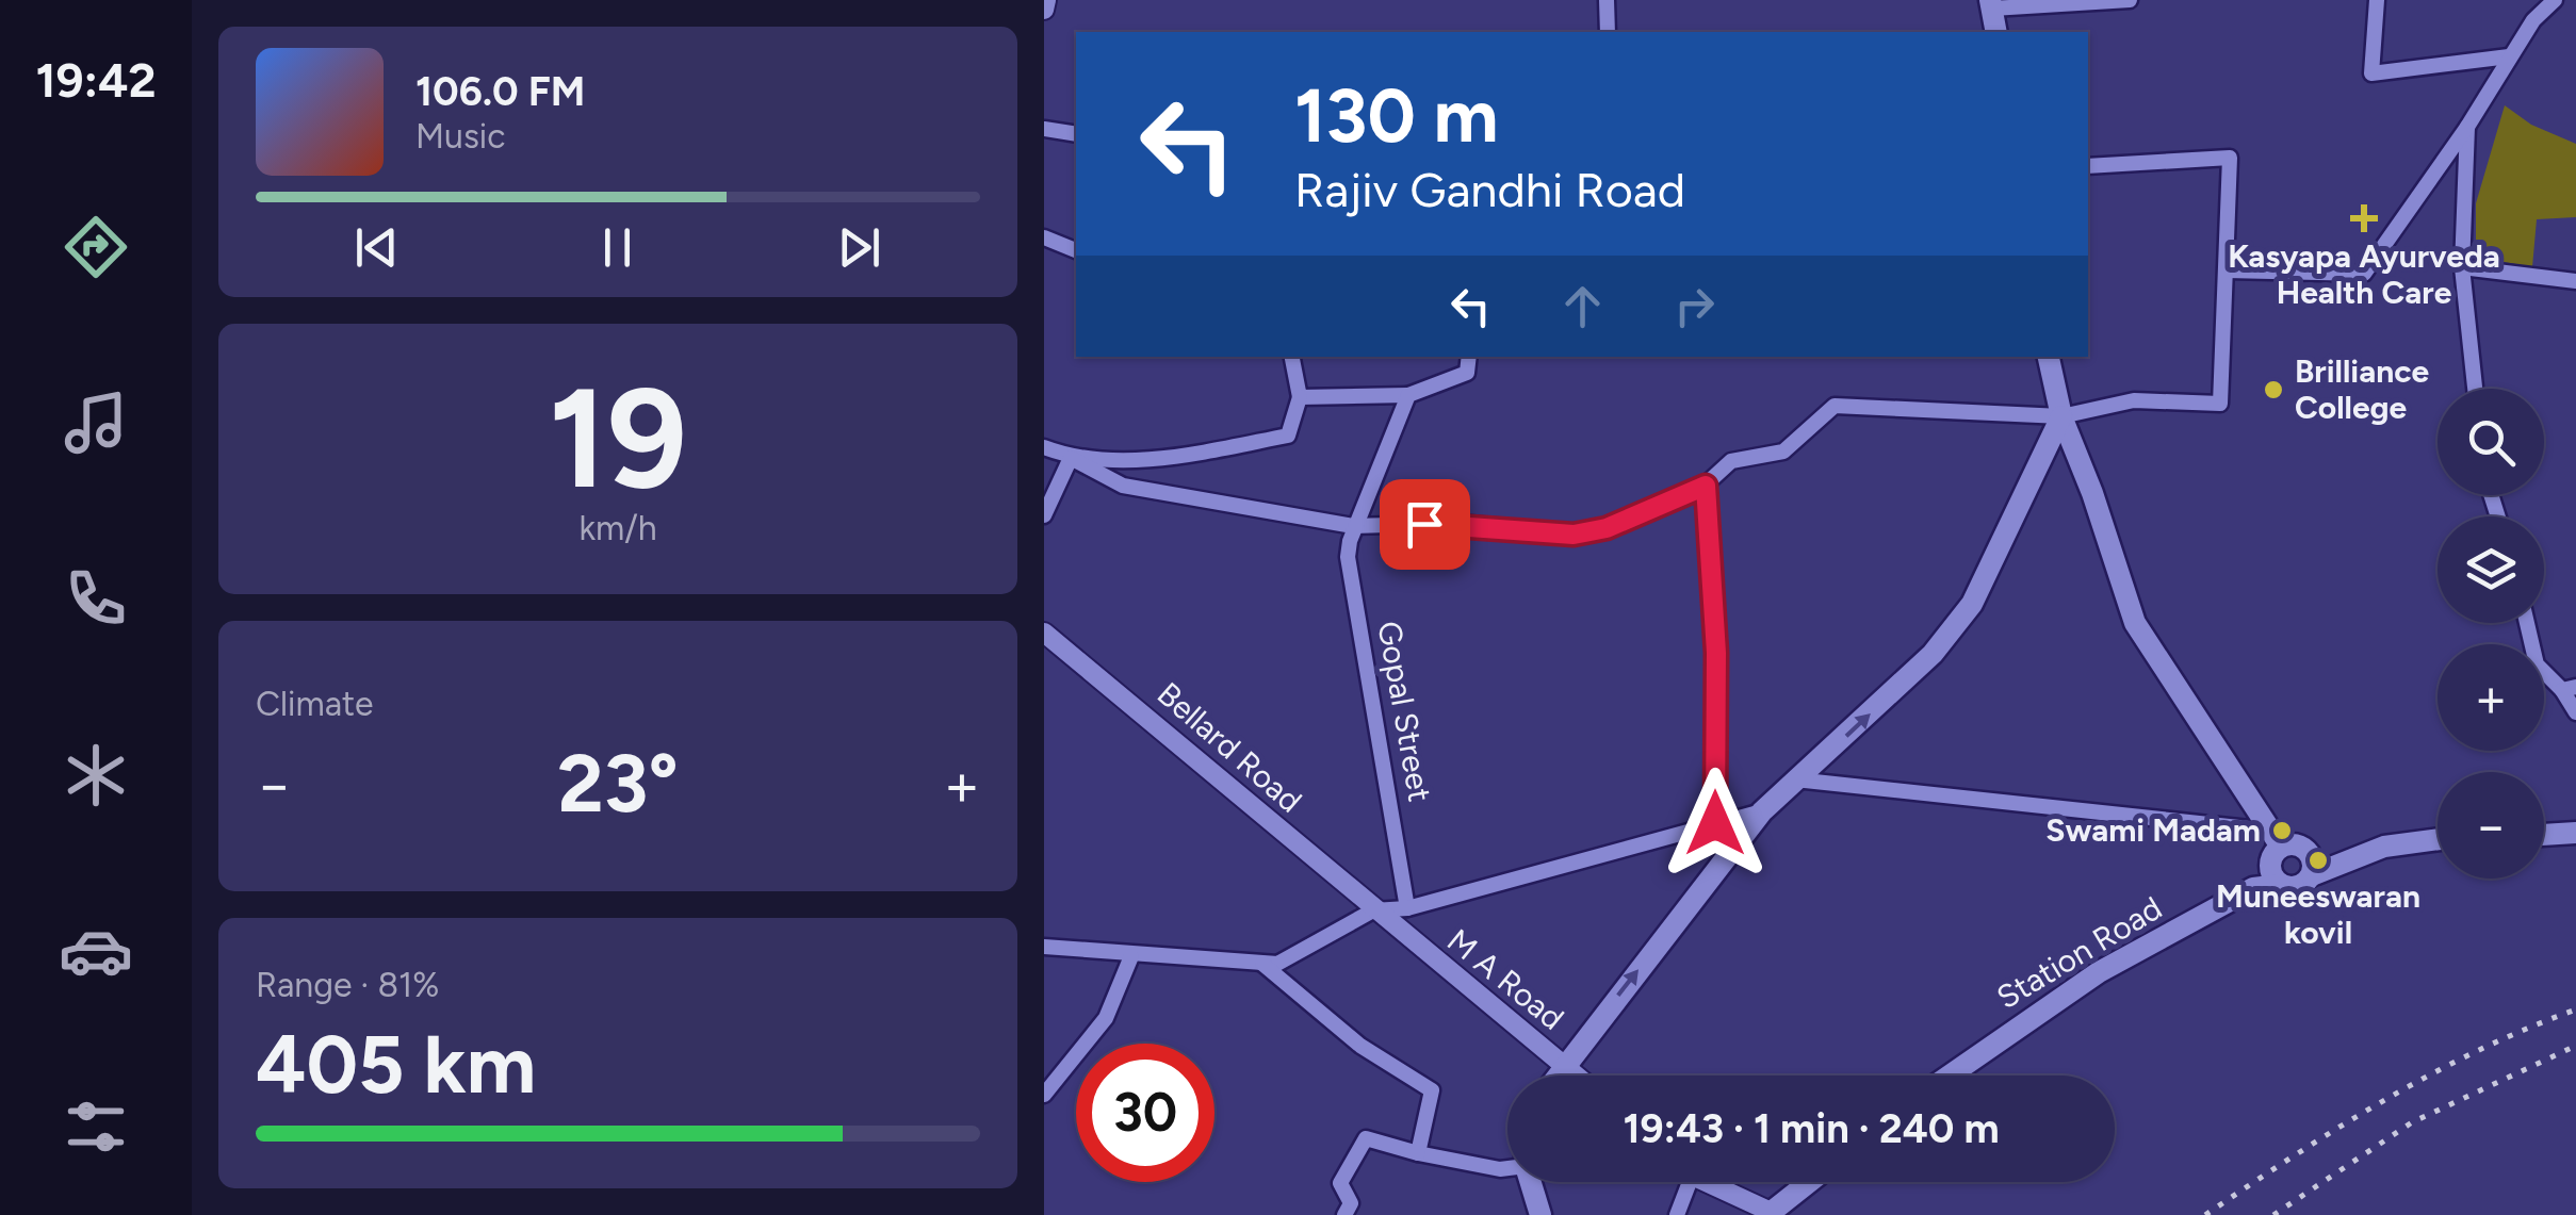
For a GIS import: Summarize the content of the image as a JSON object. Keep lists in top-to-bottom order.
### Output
{
  "streets": {
    "main road": ["Station Road"],
    "street": ["Gopal Street", "Bellard Road", "M A Road"]
  },
  "crossings": [
    ["Bellard Road", "M A Road"]
  ],
  "places": {
    "health": ["Kasyapa Ayurveda Health Care"],
    "other": ["Brilliance College", "Swami Madam", "Muneeswaran kovil"]
  },
  "page": {
    "tabs": "19:42",
    "turn": ["130 m", "Rajiv Gandhi Road"],
    "song": ["106.0 FM", "Music"],
    "tile": [
      ["19", "km/h"],
      "Climate",
      ["Range · 81%", "405 km"]
    ],
    "map_buttons": ["+", "−"],
    "heat": ["−", "23°", "+"],
    "limit": "30",
    "trip": "19:43 · 1 min · 240 m"
  }
}
